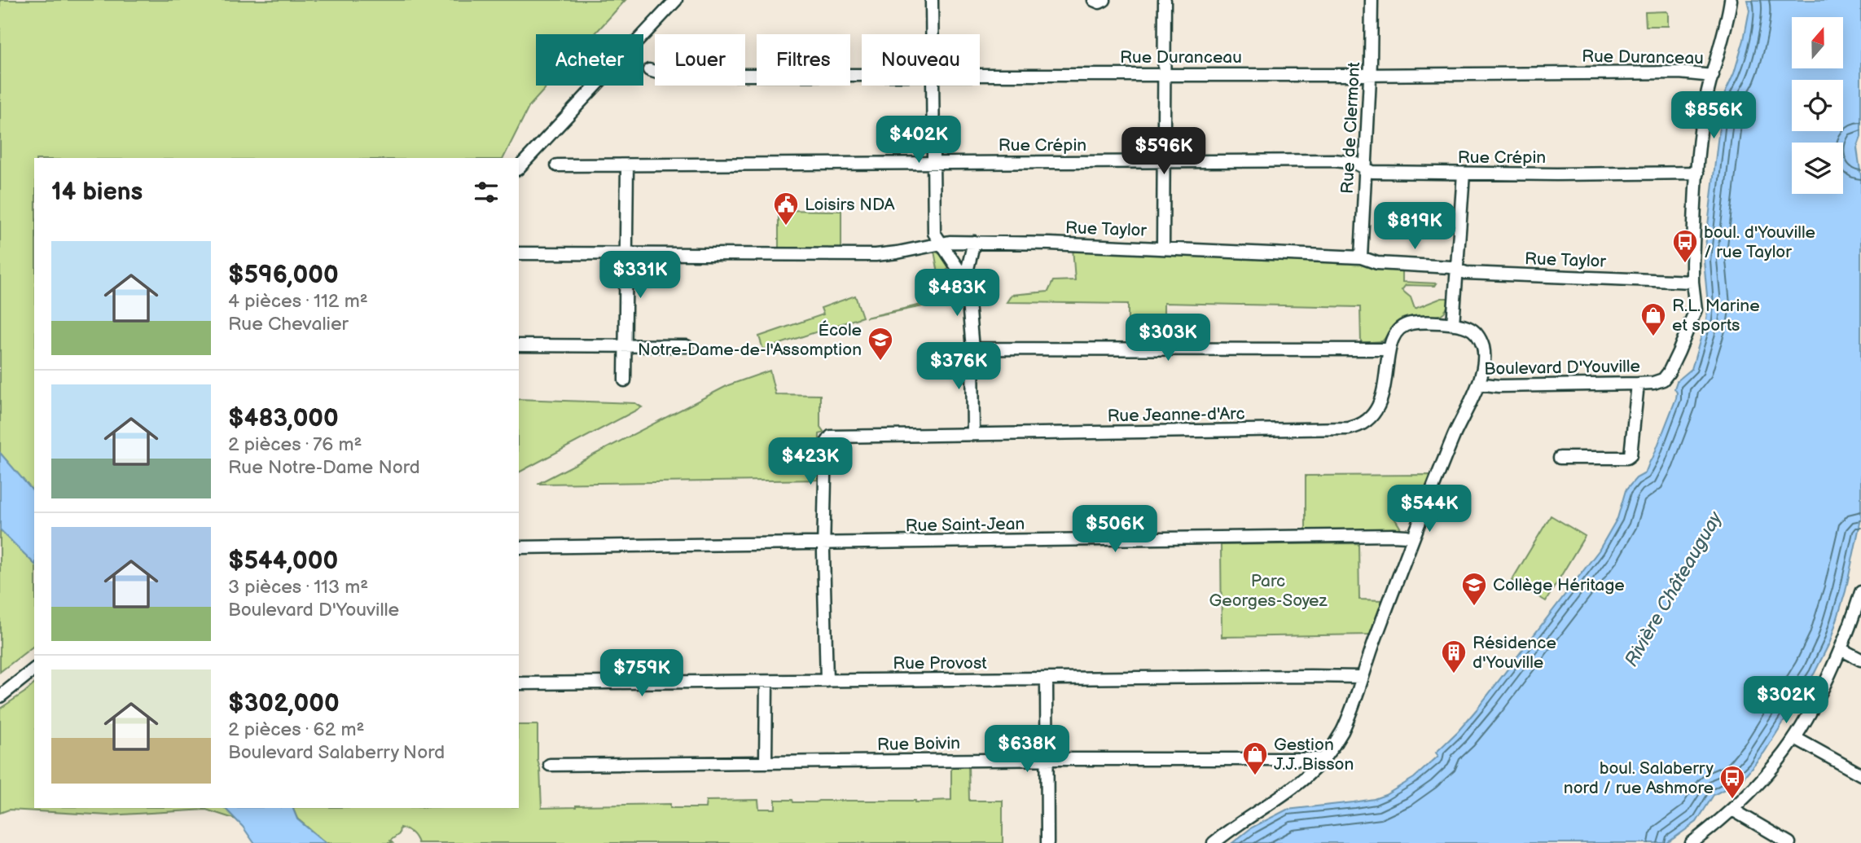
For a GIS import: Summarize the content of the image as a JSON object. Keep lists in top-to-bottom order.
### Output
{
  "streets": {
    "street": [
      "Rue Duranceau",
      "Rue de Clermont",
      "Rue Crépin",
      "Rue Taylor",
      "Boulevard D'Youville",
      "Rue Jeanne-d'Arc",
      "Rue Saint-Jean",
      "Rue Provost",
      "Rue Boivin"
    ]
  },
  "crossings": [
    ["Rue Duranceau", "Rue de Clermont"],
    ["Rue Duranceau", "Boulevard D'Youville"],
    ["Rue de Clermont", "Rue Crépin"],
    ["Rue de Clermont", "Rue Taylor"],
    ["Rue Crépin", "Boulevard D'Youville"],
    ["Rue Taylor", "Boulevard D'Youville"],
    ["Boulevard D'Youville", "Rue Saint-Jean"],
    ["Boulevard D'Youville", "Rue Provost"],
    ["Boulevard D'Youville", "Rue Boivin"],
    ["Rue Jeanne-d'Arc", "Rue Saint-Jean"]
  ],
  "water": ["Rivière Châteauguay"],
  "parks": ["Parc Georges-Soyez"],
  "places": {
    "public building": ["Loisirs NDA"],
    "bus stop": ["boul. d'Youville / rue Taylor", "boul. Salaberry nord / rue Ashmore"],
    "shop": ["R.L. Marine et sports", "Gestion J.J. Bisson"],
    "school or university": ["École Notre-Dame-de-l'Assomption", "Collège Héritage"],
    "building": ["Résidence d'Youville"]
  },
  "north": "top",
  "page": {
    "chip": [
      "Acheter",
      "Louer",
      "Filtres",
      "Nouveau"
    ],
    "price": [
      "$856K",
      "$402K",
      "$596K",
      "$819K",
      "$331K",
      "$483K",
      "$303K",
      "$376K",
      "$423K",
      "$544K",
      "$506K",
      "$759K",
      "$302K",
      "$638K"
    ],
    "heading": "14 biens",
    "list": [
      {
        "name": "$596,000",
        "note": "4 pièces · 112 m² · Rue Chevalier"
      },
      {
        "name": "$483,000",
        "note": "2 pièces · 76 m² · Rue Notre-Dame Nord"
      },
      {
        "name": "$544,000",
        "note": "3 pièces · 113 m² · Boulevard D'Youville"
      },
      {
        "name": "$302,000",
        "note": "2 pièces · 62 m² · Boulevard Salaberry Nord"
      }
    ]
  }
}
